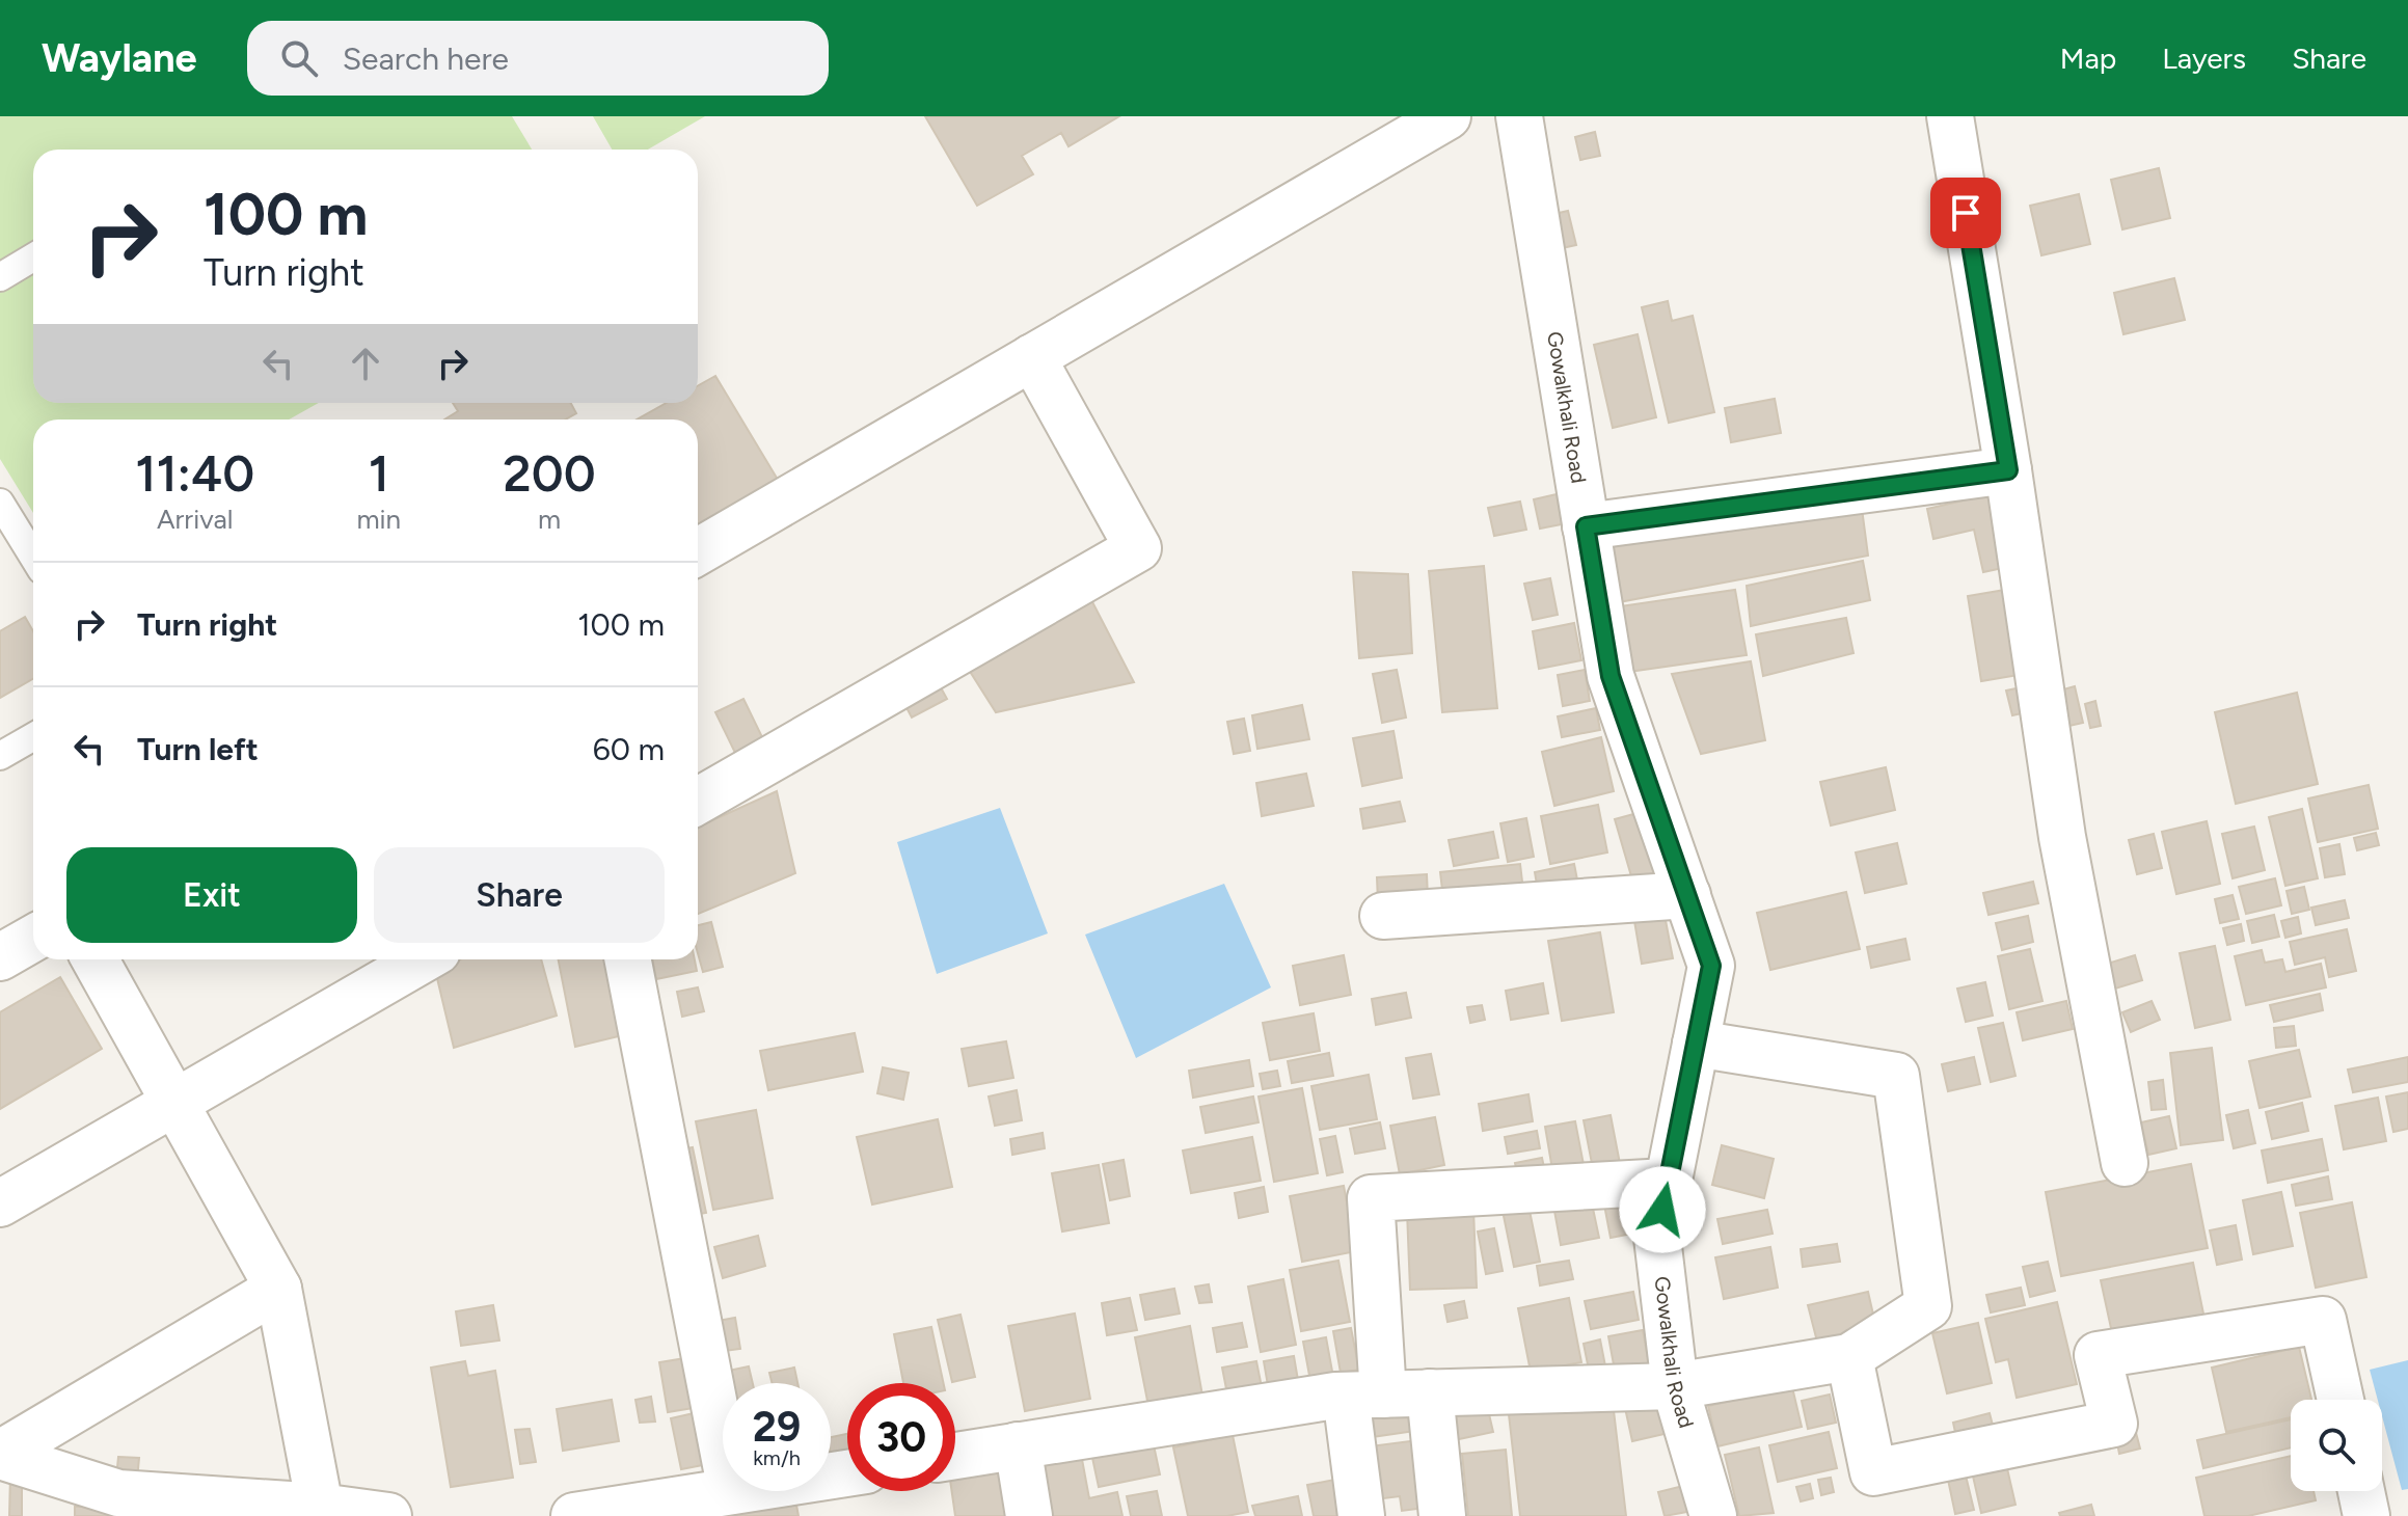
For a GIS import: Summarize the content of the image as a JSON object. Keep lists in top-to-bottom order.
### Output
{
  "streets": {
    "street": ["Gowalkhali Road"]
  },
  "page": {
    "header": "Waylane",
    "search": "Search here",
    "nav": ["Map", "Layers", "Share"],
    "turn": ["100 m", "Turn right"],
    "eta": [
      "11:40",
      "Arrival",
      "1",
      "min",
      "200",
      "m"
    ],
    "list": [
      {
        "name": "Turn right",
        "value": "100 m"
      },
      {
        "name": "Turn left",
        "value": "60 m"
      }
    ],
    "buttons": ["Exit", "Share"],
    "speed": "29 km/h",
    "limit": "30"
  }
}
